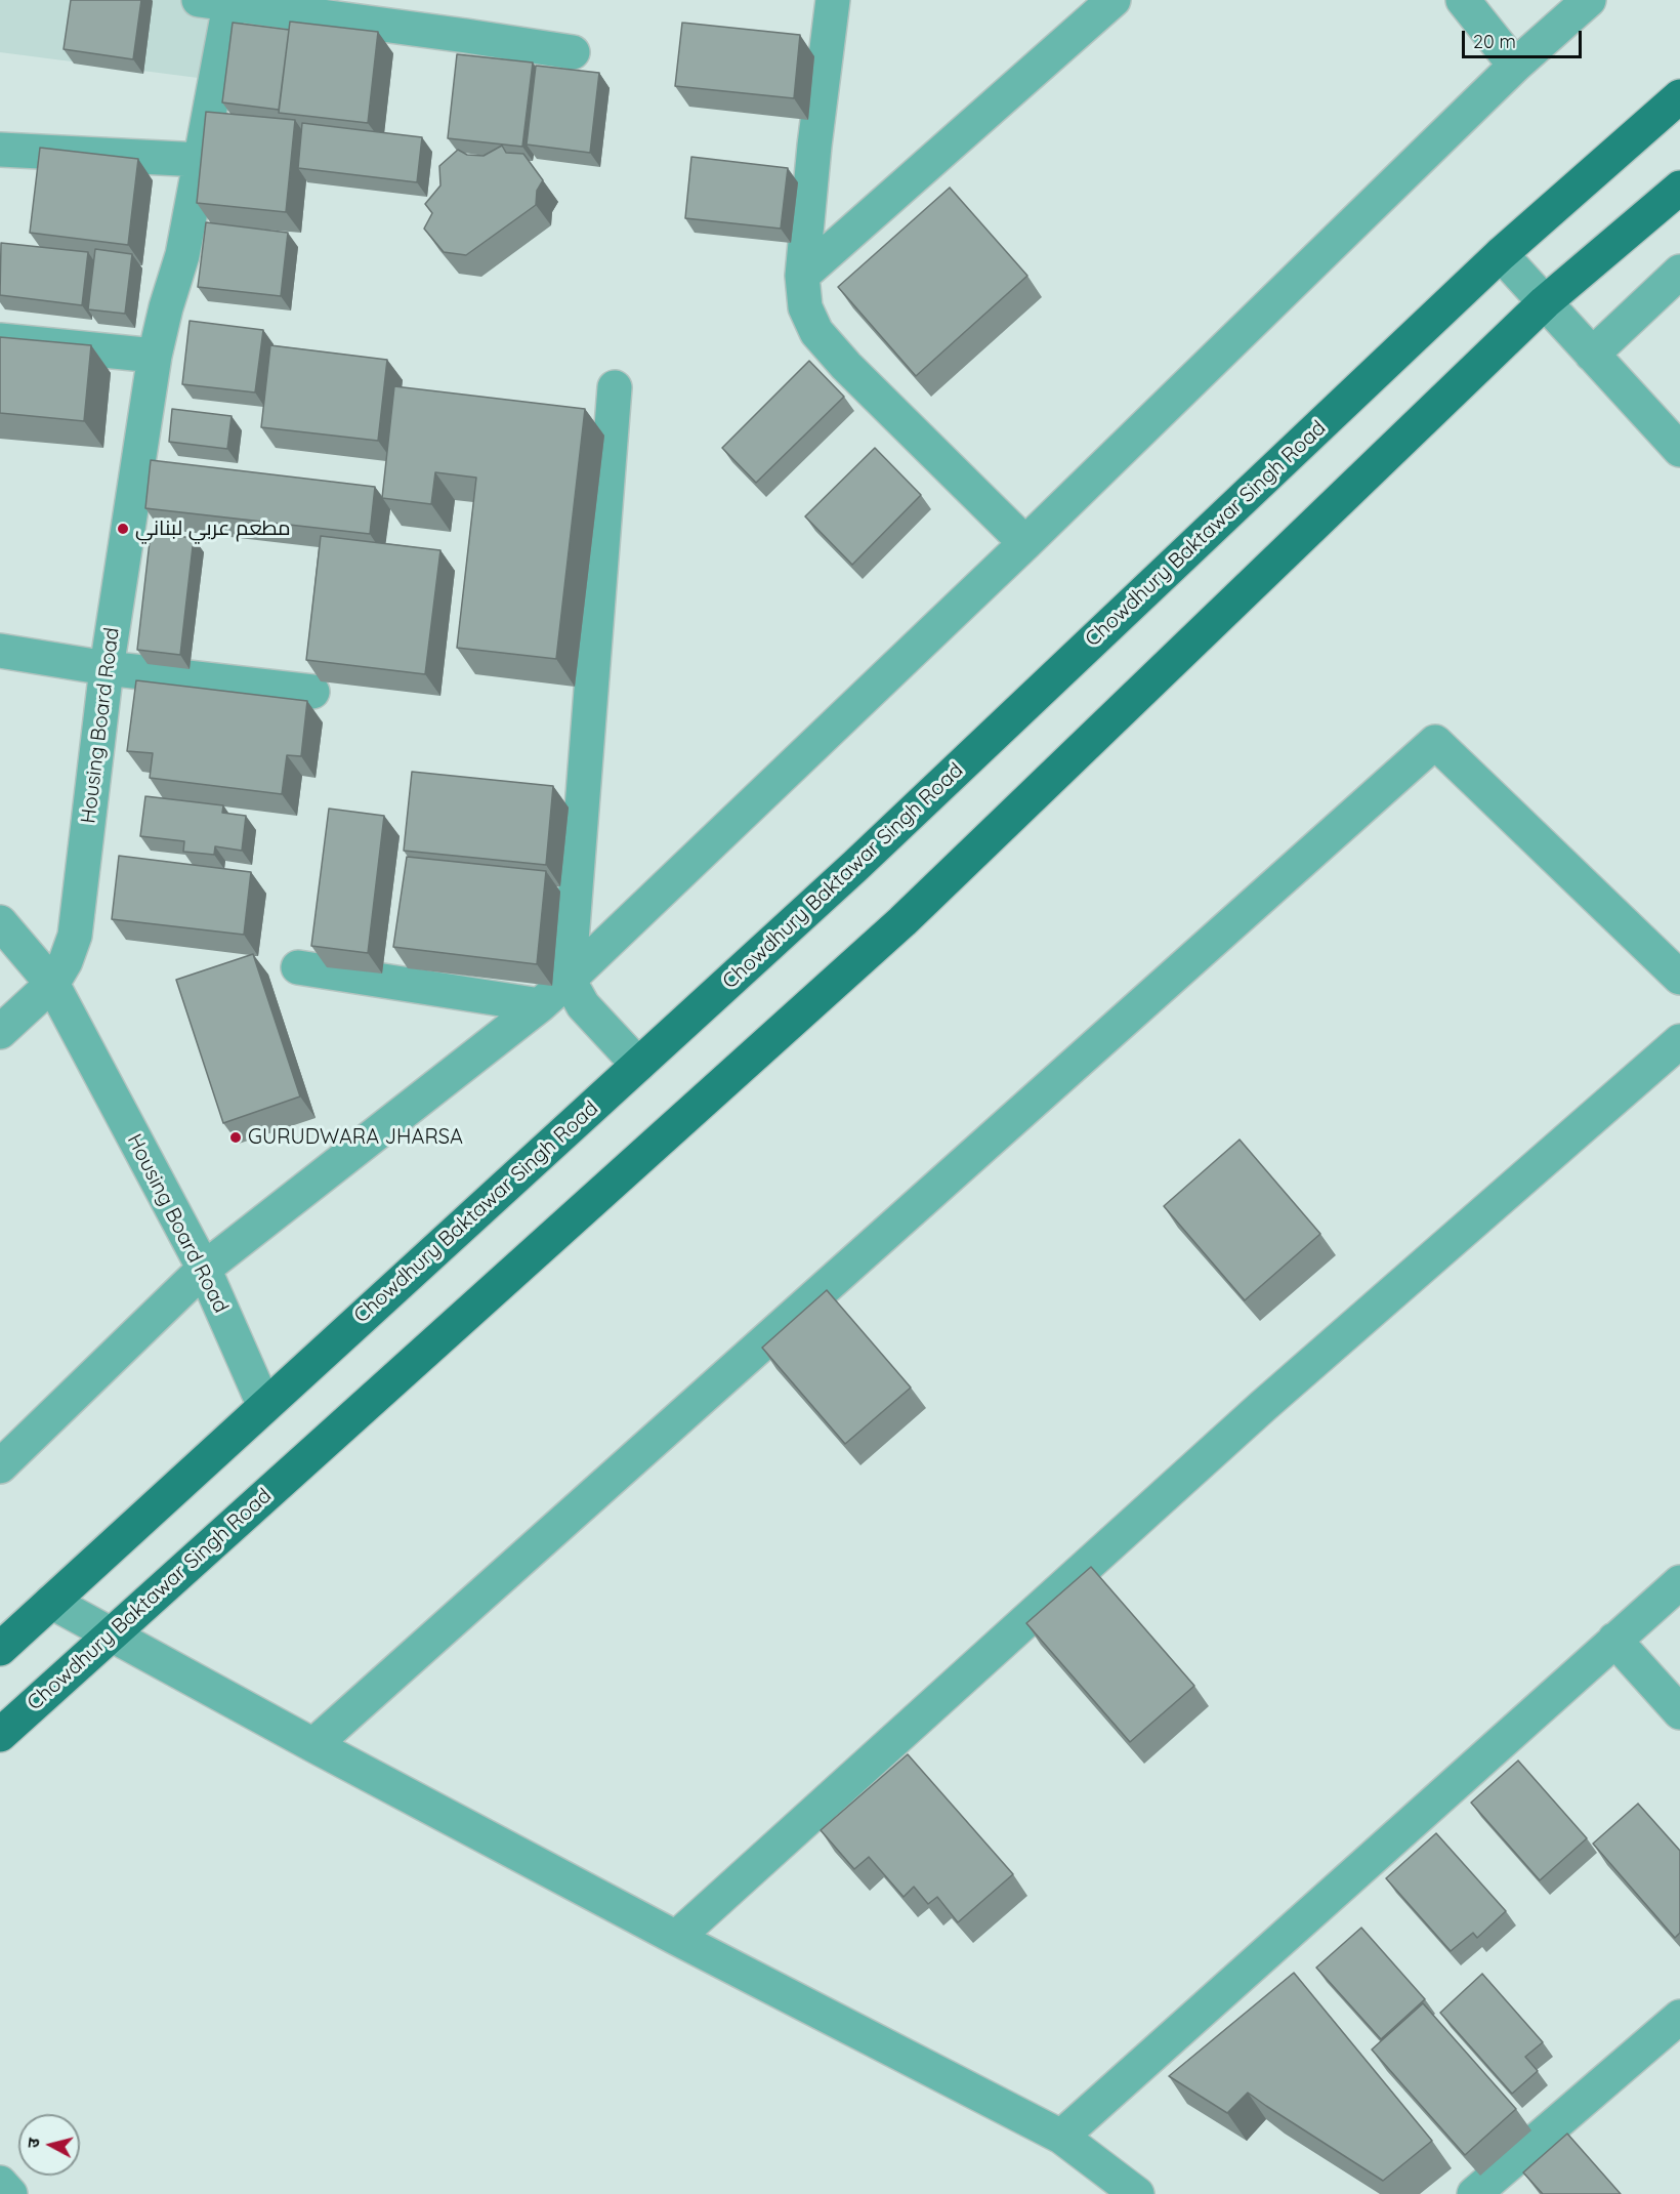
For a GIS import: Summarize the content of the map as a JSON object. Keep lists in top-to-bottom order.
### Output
{
  "streets": {
    "main road": ["Chowdhury Baktawar Singh Road"],
    "street": ["Housing Board Road"]
  },
  "crossings": [
    ["Chowdhury Baktawar Singh Road", "Housing Board Road"]
  ],
  "places": ["مطعم عربي لبناني", "GURUDWARA JHARSA"],
  "scale_bar": "20 m",
  "north": "left"
}
